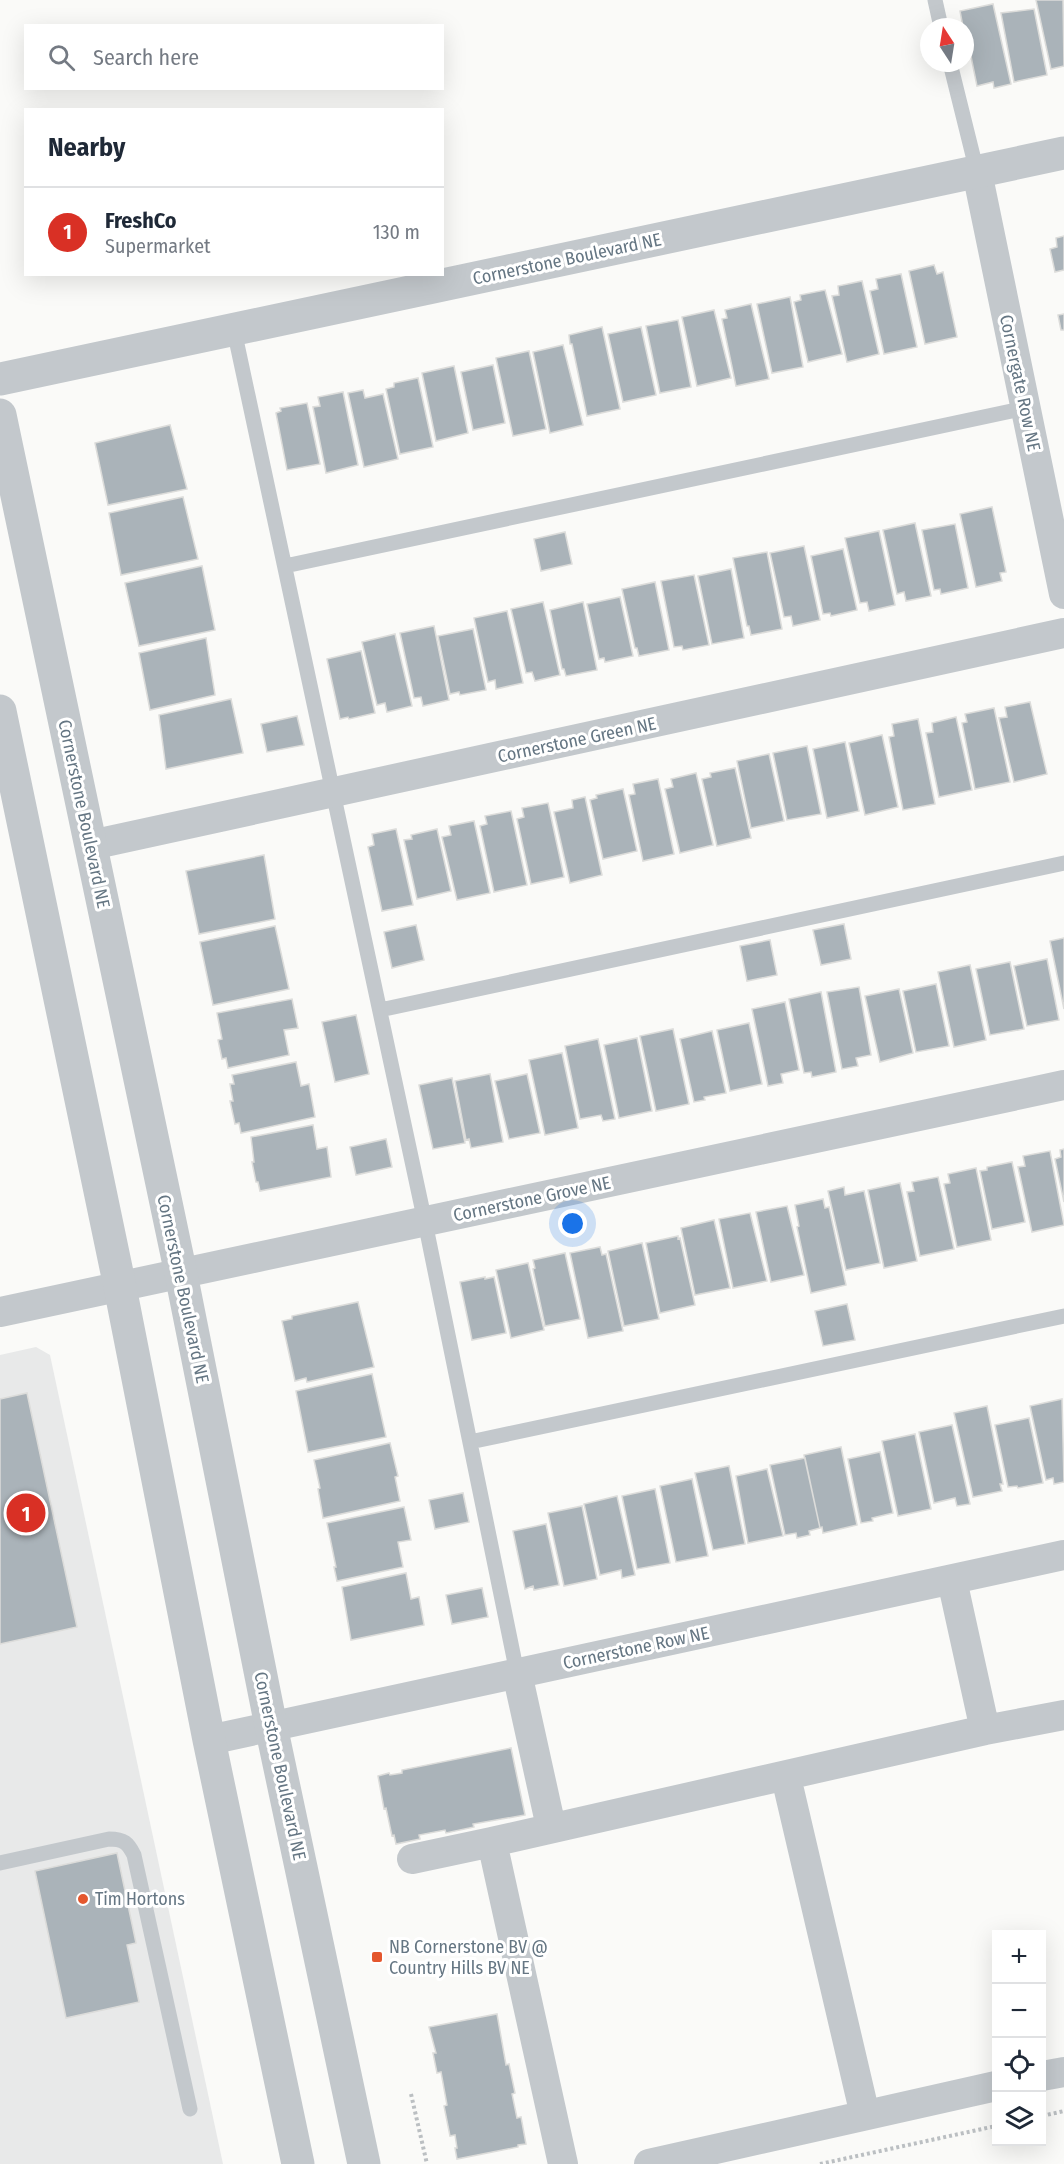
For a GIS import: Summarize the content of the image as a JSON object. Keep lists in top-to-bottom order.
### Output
{
  "streets": {
    "street": [
      "Cornerstone Boulevard NE",
      "Cornergate Row NE",
      "Cornerstone Green NE",
      "Cornerstone Grove NE",
      "Cornerstone Row NE"
    ]
  },
  "crossings": [
    ["Cornerstone Boulevard NE", "Cornergate Row NE"],
    ["Cornerstone Boulevard NE", "Cornerstone Green NE"],
    ["Cornerstone Boulevard NE", "Cornerstone Grove NE"],
    ["Cornerstone Boulevard NE", "Cornerstone Row NE"]
  ],
  "places": {
    "other": ["Tim Hortons"],
    "transit": ["NB Cornerstone BV @ Country Hills BV NE"]
  },
  "north": "top",
  "page": {
    "search": "Search here",
    "heading": "Nearby",
    "list": [
      {
        "mark": "1",
        "name": "FreshCo",
        "note": "Supermarket",
        "value": "130 m"
      }
    ],
    "pins": "1",
    "map_buttons": ["+", "−"]
  }
}
